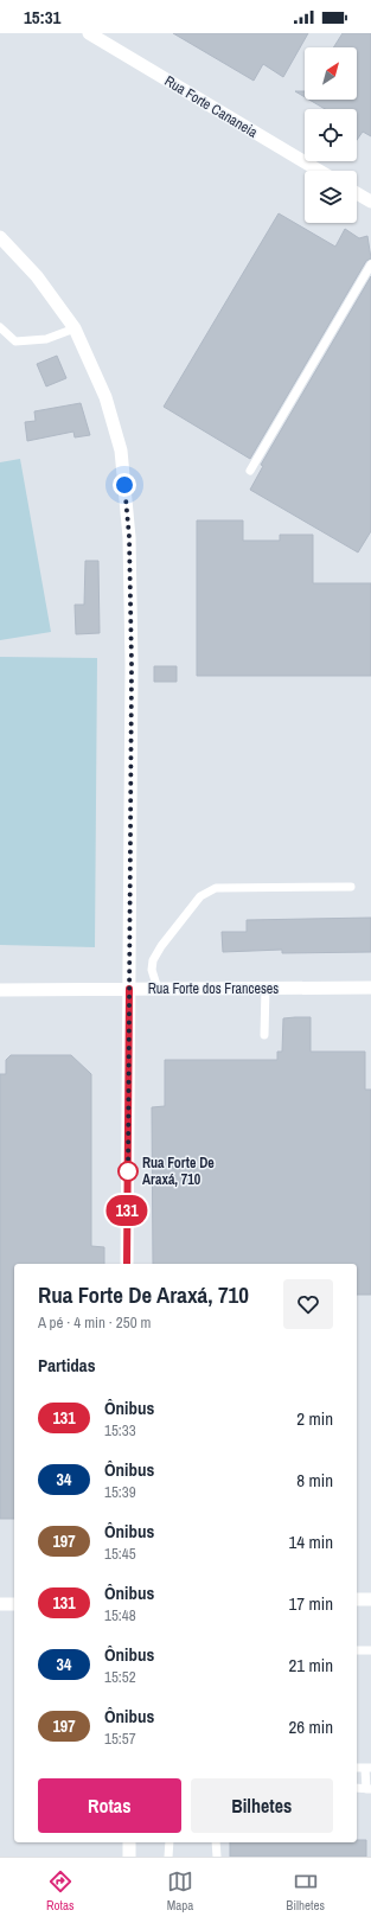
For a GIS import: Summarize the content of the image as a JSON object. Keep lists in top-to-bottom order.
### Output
{
  "streets": {
    "street": ["Rua Forte Cananeia", "Rua Forte dos Franceses"]
  },
  "places": ["Rua Forte De Araxá, 710"],
  "lines": ["bus line 131"],
  "north": "top right",
  "page": {
    "status": "15:31",
    "on_map": "131",
    "heading": [
      ["Rua Forte De Araxá, 710", "A pé · 4 min · 250 m"],
      "Partidas"
    ],
    "list": [
      {
        "mark": "131",
        "name": "Ônibus",
        "note": "15:33",
        "value": "2 min"
      },
      {
        "mark": "34",
        "name": "Ônibus",
        "note": "15:39",
        "value": "8 min"
      },
      {
        "mark": "197",
        "name": "Ônibus",
        "note": "15:45",
        "value": "14 min"
      },
      {
        "mark": "131",
        "name": "Ônibus",
        "note": "15:48",
        "value": "17 min"
      },
      {
        "mark": "34",
        "name": "Ônibus",
        "note": "15:52",
        "value": "21 min"
      },
      {
        "mark": "197",
        "name": "Ônibus",
        "note": "15:57",
        "value": "26 min"
      }
    ],
    "buttons": ["Rotas", "Bilhetes"],
    "tabs": ["Rotas", "Mapa", "Bilhetes"]
  }
}
